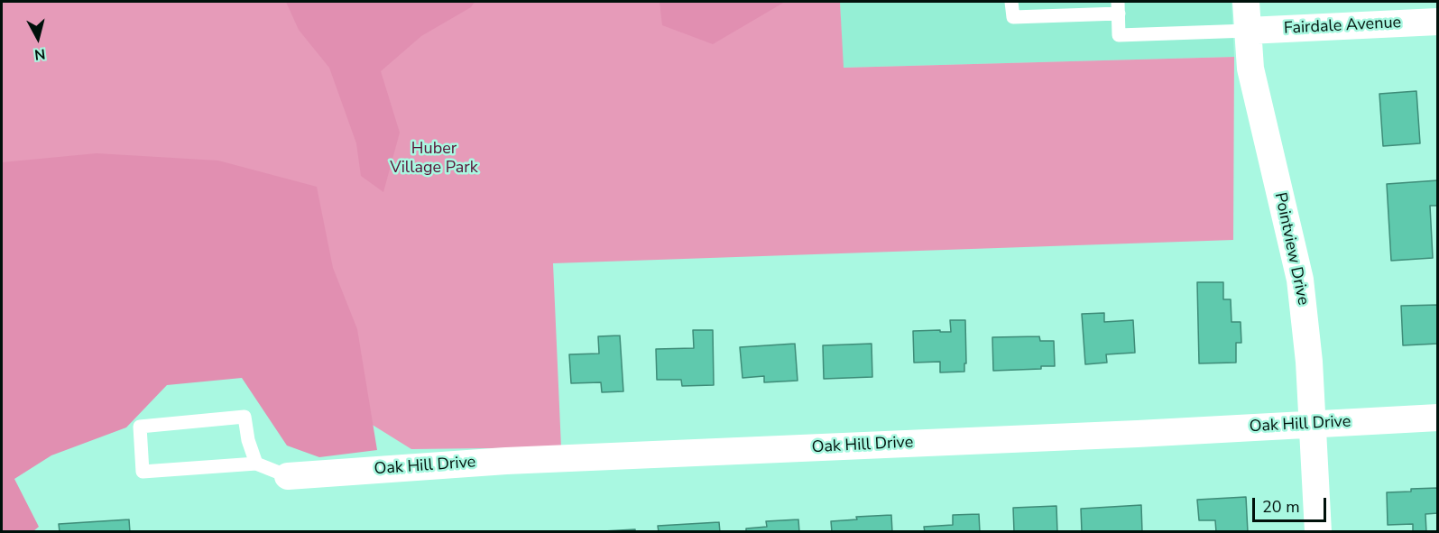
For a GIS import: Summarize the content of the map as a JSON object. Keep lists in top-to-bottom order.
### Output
{
  "streets": {
    "street": ["Fairdale Avenue", "Pointview Drive", "Oak Hill Drive"]
  },
  "crossings": [
    ["Fairdale Avenue", "Pointview Drive"],
    ["Pointview Drive", "Oak Hill Drive"]
  ],
  "parks": ["Huber Village Park"],
  "scale_bar": "20 m",
  "north": "bottom"
}
